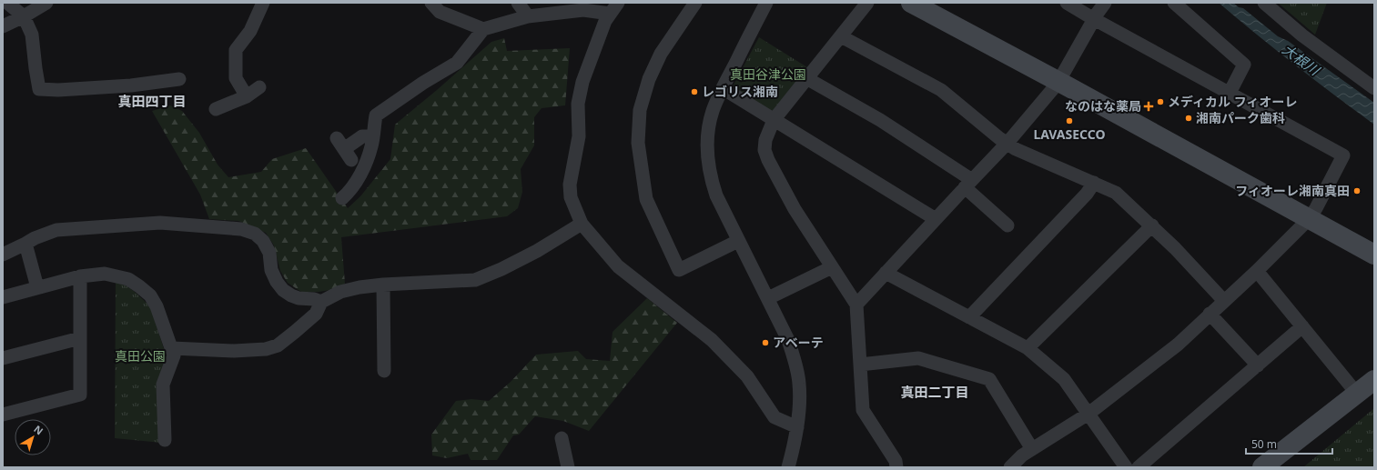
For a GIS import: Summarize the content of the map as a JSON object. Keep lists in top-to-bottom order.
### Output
{
  "districts": ["真田四丁目", "真田二丁目"],
  "water": ["大根川"],
  "parks": ["真田谷津公園", "真田公園"],
  "places": {
    "other": [
      "レゴリス湘南",
      "メディカル フィオーレ",
      "湘南パーク歯科",
      "LAVASECCO",
      "フィオーレ湘南真田",
      "アベーテ"
    ],
    "health": ["なのはな薬局"]
  },
  "scale_bar": "50 m",
  "north": "top right"
}
